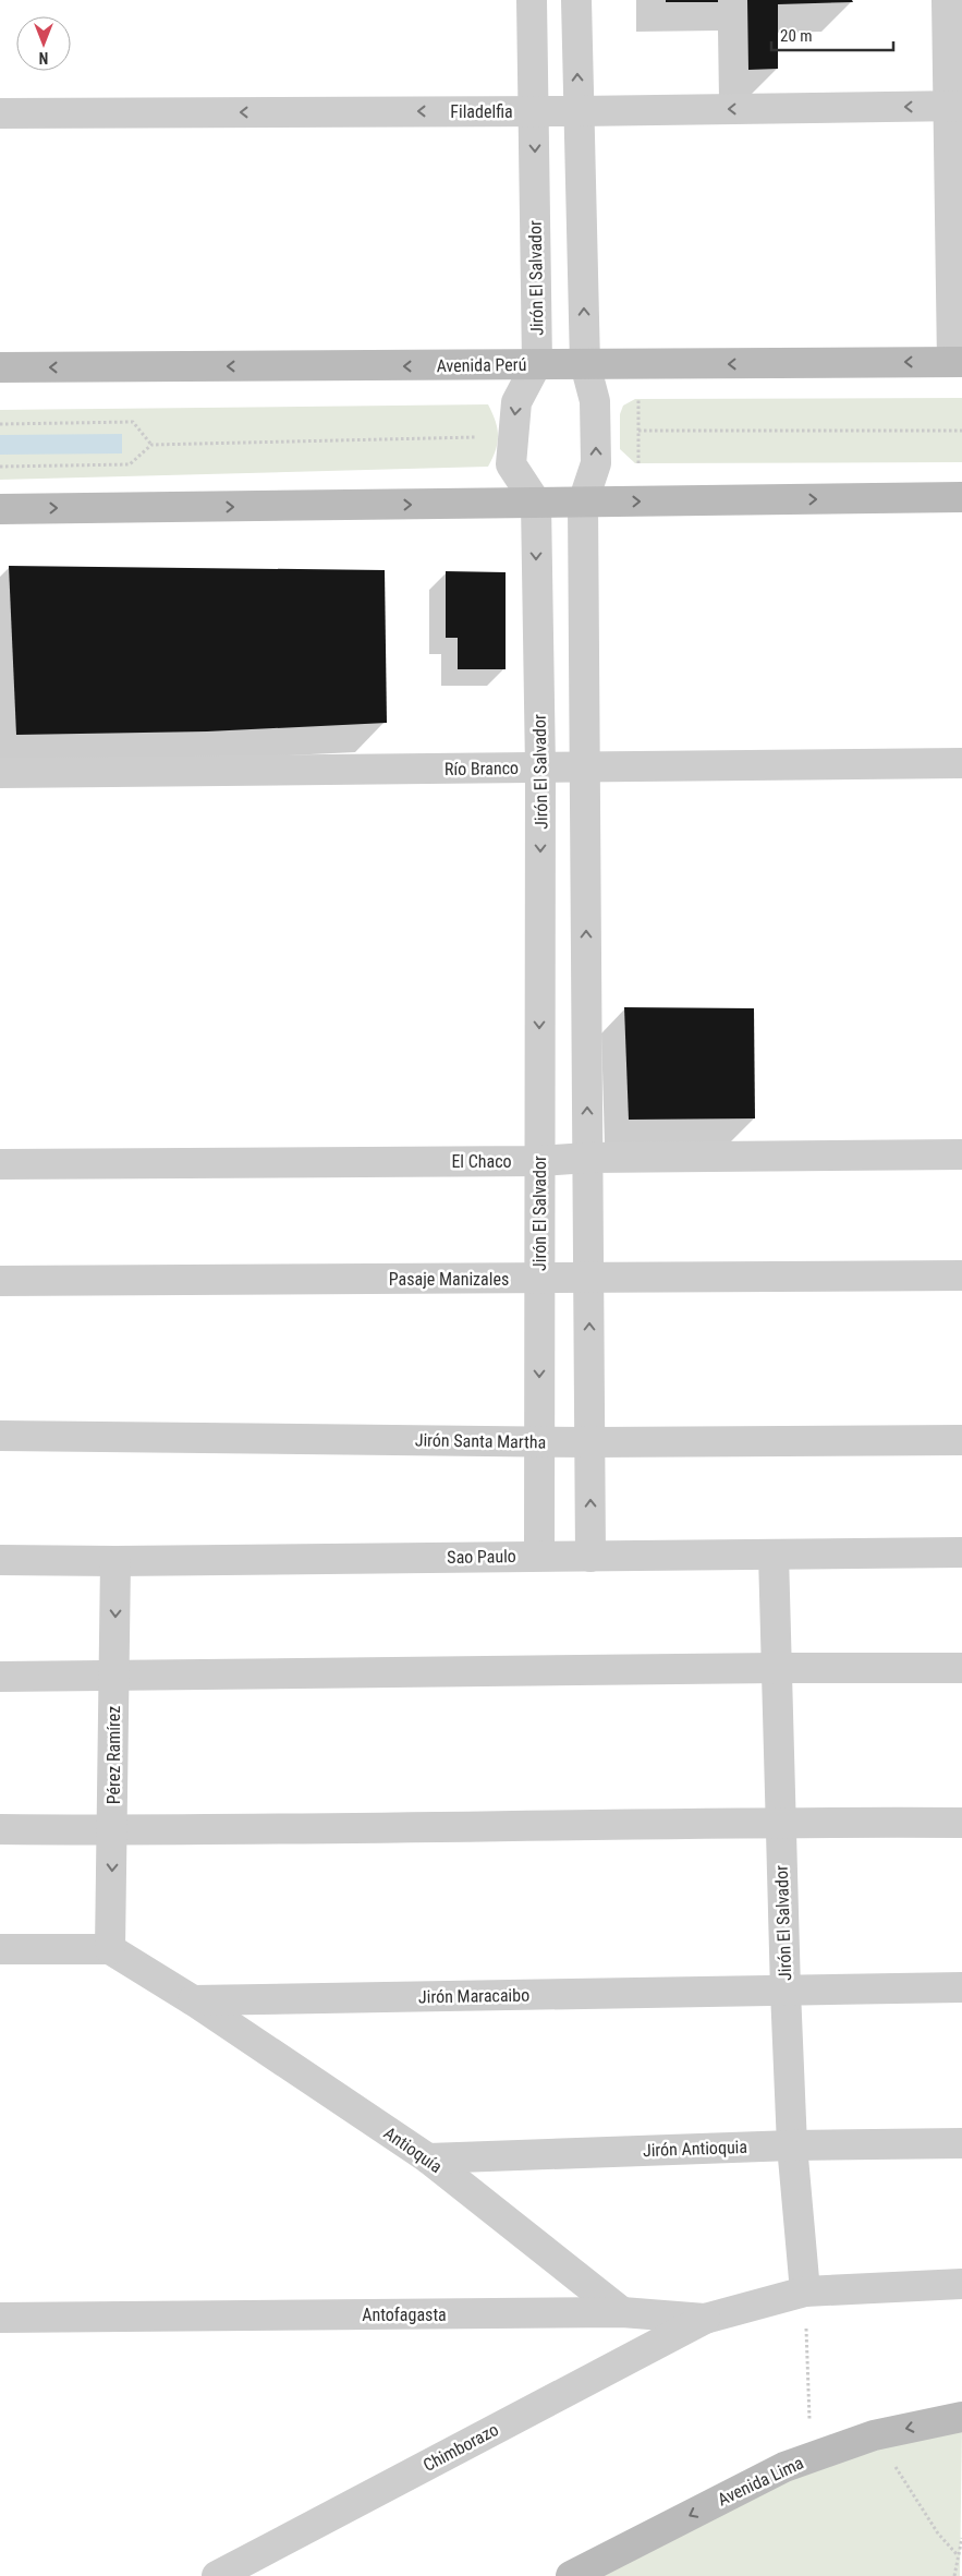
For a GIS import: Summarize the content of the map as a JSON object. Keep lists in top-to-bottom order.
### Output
{
  "streets": {
    "main road": ["Avenida Perú", "Avenida Lima"],
    "street": [
      "Filadelfia",
      "Jirón El Salvador",
      "Río Branco",
      "El Chaco",
      "Pasaje Manizales",
      "Jirón Santa Martha",
      "Sao Paulo",
      "Pérez Ramírez",
      "Jirón Maracaibo",
      "Jirón Antioquia",
      "Antioquía",
      "Antofagasta",
      "Chimborazo"
    ]
  },
  "crossings": [
    ["Filadelfia", "Jirón El Salvador"],
    ["Jirón El Salvador", "Avenida Perú"],
    ["Jirón El Salvador", "Río Branco"],
    ["Jirón El Salvador", "El Chaco"],
    ["Jirón El Salvador", "Pasaje Manizales"],
    ["Jirón El Salvador", "Jirón Santa Martha"],
    ["Jirón El Salvador", "Sao Paulo"],
    ["Jirón El Salvador", "Jirón Maracaibo"],
    ["Jirón El Salvador", "Jirón Antioquia"],
    ["Jirón El Salvador", "Antofagasta"],
    ["Sao Paulo", "Pérez Ramírez"],
    ["Jirón Maracaibo", "Antioquía"],
    ["Jirón Antioquia", "Antioquía"],
    ["Antioquía", "Antofagasta"],
    ["Antofagasta", "Chimborazo"]
  ],
  "one_way": ["Filadelfia", "Pérez Ramírez", "Avenida Lima"],
  "scale_bar": "20 m",
  "north": "bottom"
}
